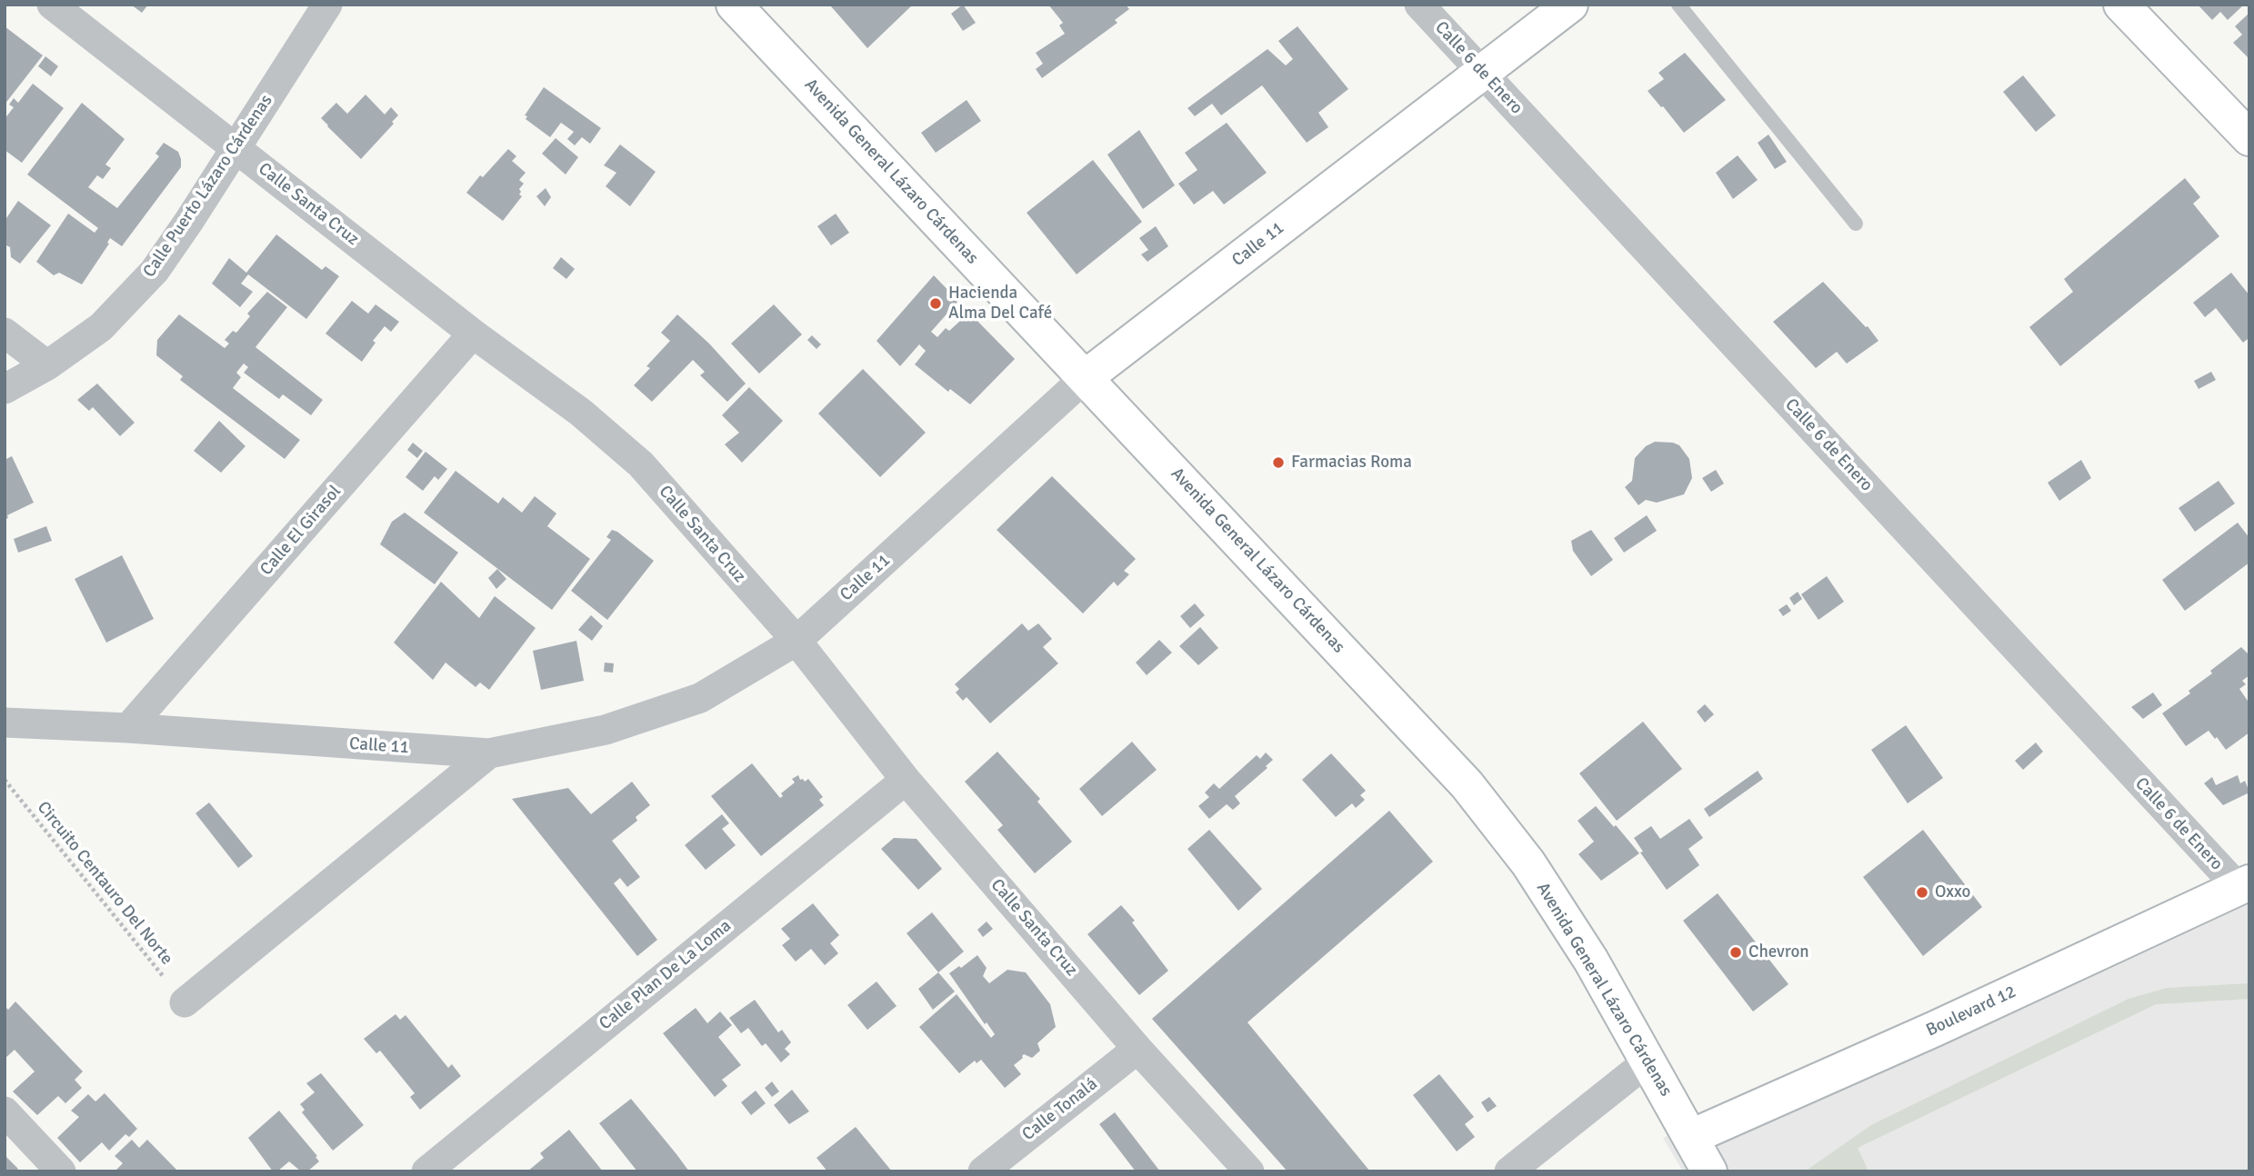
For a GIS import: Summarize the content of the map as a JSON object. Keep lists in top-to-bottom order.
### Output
{
  "streets": {
    "main road": ["Avenida General Lázaro Cárdenas", "Calle 11", "Boulevard 12"],
    "street": [
      "Calle 6 de Enero",
      "Calle Puerto Lázaro Cárdenas",
      "Calle Santa Cruz",
      "Calle El Girasol",
      "Calle Plan De La Loma",
      "Calle Tonalá"
    ],
    "path": ["Circuito Centauro Del Norte"]
  },
  "crossings": [
    ["Calle 6 de Enero", "Calle 11"],
    ["Calle 6 de Enero", "Boulevard 12"],
    ["Avenida General Lázaro Cárdenas", "Calle 11"],
    ["Avenida General Lázaro Cárdenas", "Boulevard 12"],
    ["Calle Puerto Lázaro Cárdenas", "Calle Santa Cruz"],
    ["Calle Santa Cruz", "Calle 11"],
    ["Calle Santa Cruz", "Calle El Girasol"],
    ["Calle Santa Cruz", "Calle Plan De La Loma"],
    ["Calle Santa Cruz", "Calle Tonalá"],
    ["Calle 11", "Calle El Girasol"]
  ],
  "places": [
    "Hacienda Alma Del Café",
    "Farmacias Roma",
    "Oxxo",
    "Chevron"
  ]
}
